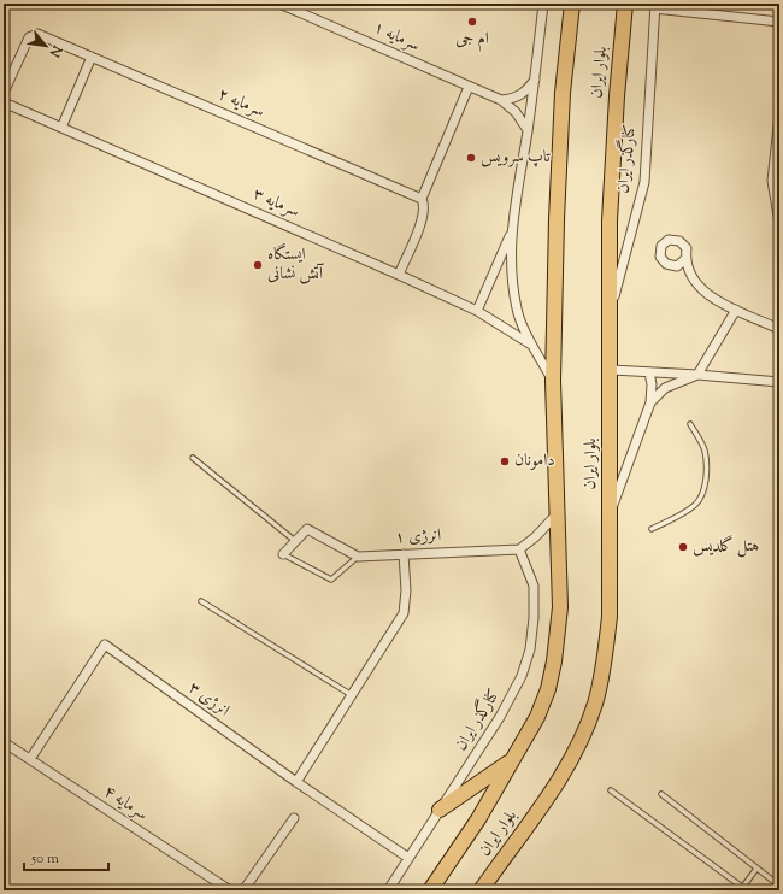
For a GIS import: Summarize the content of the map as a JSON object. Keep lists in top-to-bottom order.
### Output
{
  "streets": {
    "main road": ["بلوار ایران"],
    "street": [
      "سرمایه ۱",
      "سرمایه ۲",
      "کنارگذر ایران",
      "سرمایه ۳",
      "انرژی ۱",
      "انرژی ۳",
      "سرمایه ۴"
    ]
  },
  "crossings": [
    ["بلوار ایران", "کنارگذر ایران"],
    ["کنارگذر ایران", "انرژی ۱"],
    ["کنارگذر ایران", "انرژی ۳"],
    ["انرژی ۳", "سرمایه ۴"]
  ],
  "places": [
    "ام جی",
    "تاپ سرویس",
    "ایستگاه آتش نشانی",
    "دامونان",
    "هتل گلدیس"
  ],
  "scale_bar": "50 m",
  "north": "bottom right"
}
